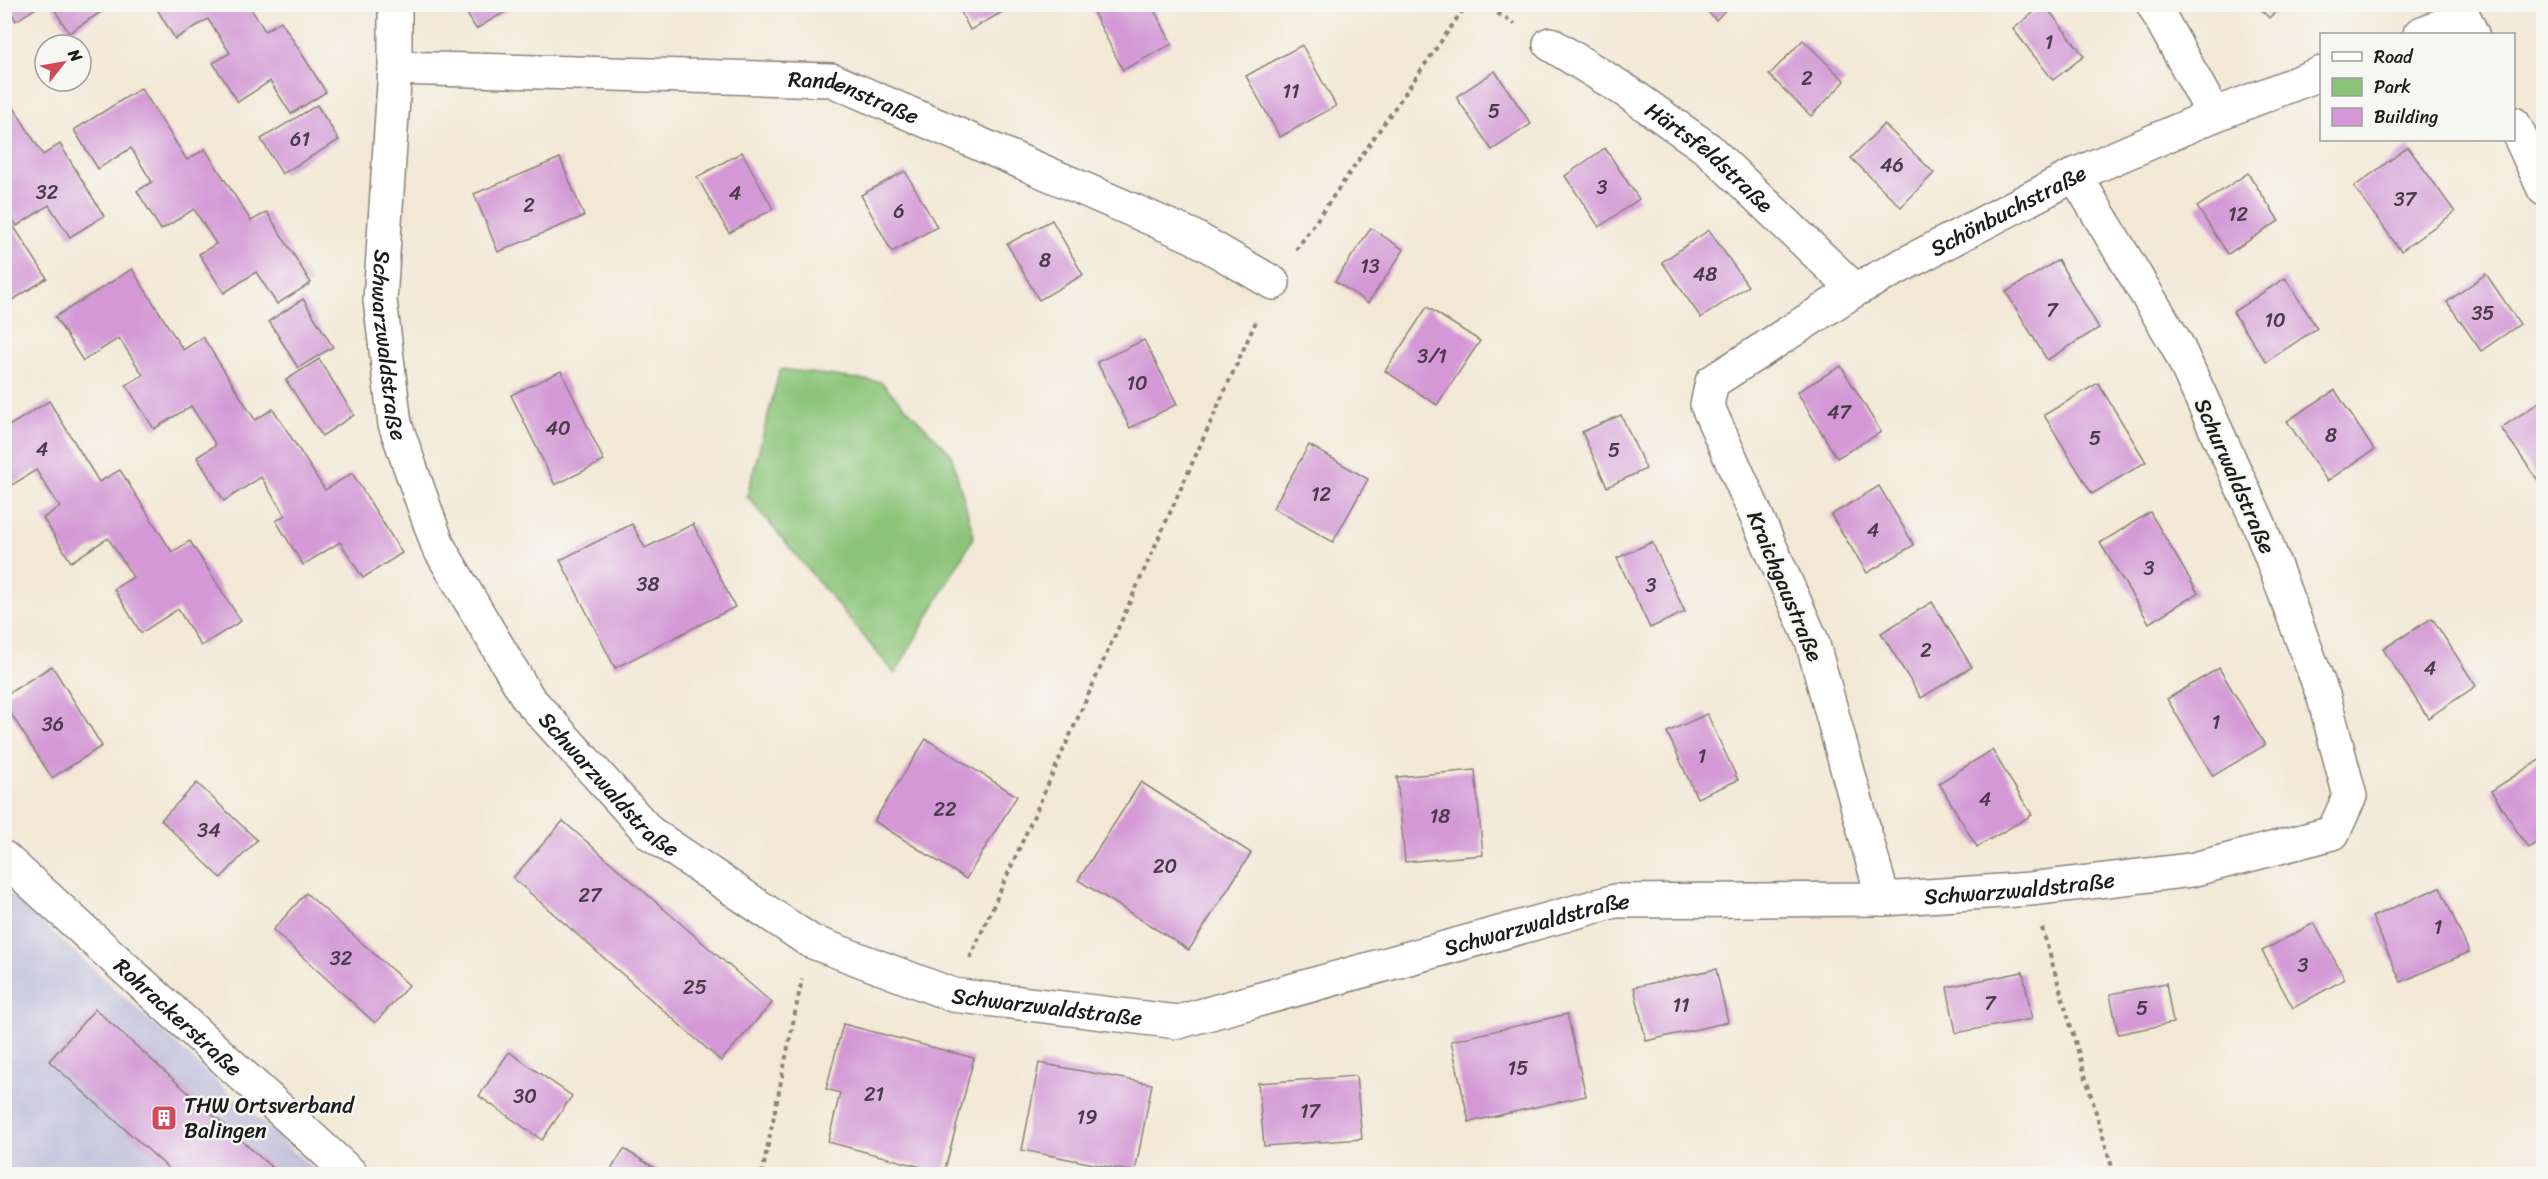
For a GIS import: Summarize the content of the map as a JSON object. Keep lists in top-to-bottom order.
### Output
{
  "streets": {
    "street": [
      "Randenstraße",
      "Härtsfeldstraße",
      "Schönbuchstraße",
      "Schwarzwaldstraße",
      "Schurwaldstraße",
      "Kraichgaustraße",
      "Rohrackerstraße"
    ]
  },
  "crossings": [
    ["Randenstraße", "Schwarzwaldstraße"],
    ["Härtsfeldstraße", "Schönbuchstraße"],
    ["Schönbuchstraße", "Schurwaldstraße"],
    ["Schönbuchstraße", "Kraichgaustraße"],
    ["Schwarzwaldstraße", "Schurwaldstraße"],
    ["Schwarzwaldstraße", "Kraichgaustraße"]
  ],
  "places": {
    "building": ["THW Ortsverband Balingen"]
  },
  "house_numbers": [
    "1",
    "2",
    "11",
    "5",
    "61",
    "46",
    "3",
    "32",
    "4",
    "37",
    "2",
    "6",
    "12",
    "8",
    "13",
    "48",
    "7",
    "35",
    "10",
    "3/1",
    "10",
    "47",
    "40",
    "8",
    "5",
    "4",
    "5",
    "12",
    "4",
    "3",
    "38",
    "3",
    "2",
    "4",
    "1",
    "36",
    "1",
    "4",
    "22",
    "18",
    "34",
    "20",
    "27",
    "1",
    "32",
    "3",
    "25",
    "7",
    "11",
    "5",
    "15",
    "21",
    "30",
    "17",
    "19"
  ],
  "legend": ["Road", "Park", "Building"],
  "north": "top right"
}
